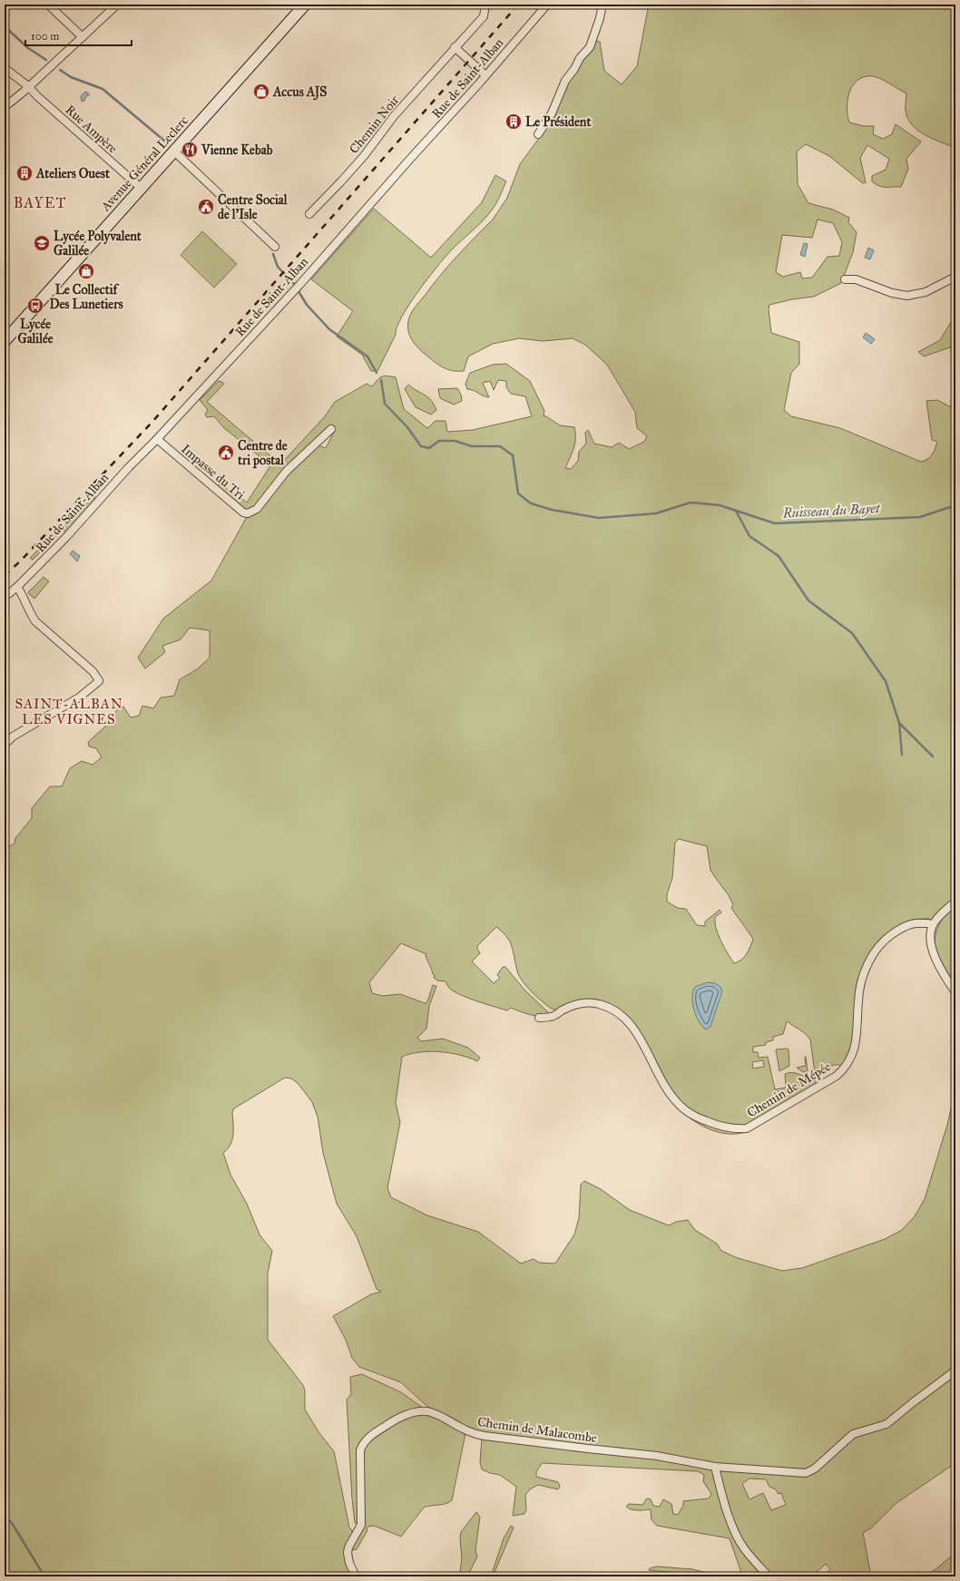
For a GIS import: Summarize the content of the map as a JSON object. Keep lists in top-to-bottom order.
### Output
{
  "streets": {
    "main road": ["Avenue Général Leclerc"],
    "street": [
      "Rue de Saint-Alban",
      "Chemin Noir",
      "Rue Ampère",
      "Impasse du Tri",
      "Chemin de Mépée",
      "Chemin de Malacombe"
    ]
  },
  "crossings": [
    ["Rue de Saint-Alban", "Impasse du Tri"],
    ["Rue Ampère", "Avenue Général Leclerc"]
  ],
  "districts": ["BAYET", "SAINT-ALBAN LES VIGNES"],
  "water": ["Ruisseau du Bayet"],
  "places": {
    "shop": ["Accus AJS", "Le Collectif Des Lunetiers"],
    "building": ["Le Président", "Ateliers Ouest"],
    "restaurant": ["Vienne Kebab"],
    "public building": ["Centre Social de l'Isle", "Centre de tri postal"],
    "school or university": ["Lycée Polyvalent Galilée"],
    "bus stop": ["Lycée Galilée"]
  },
  "scale_bar": "100 m"
}
